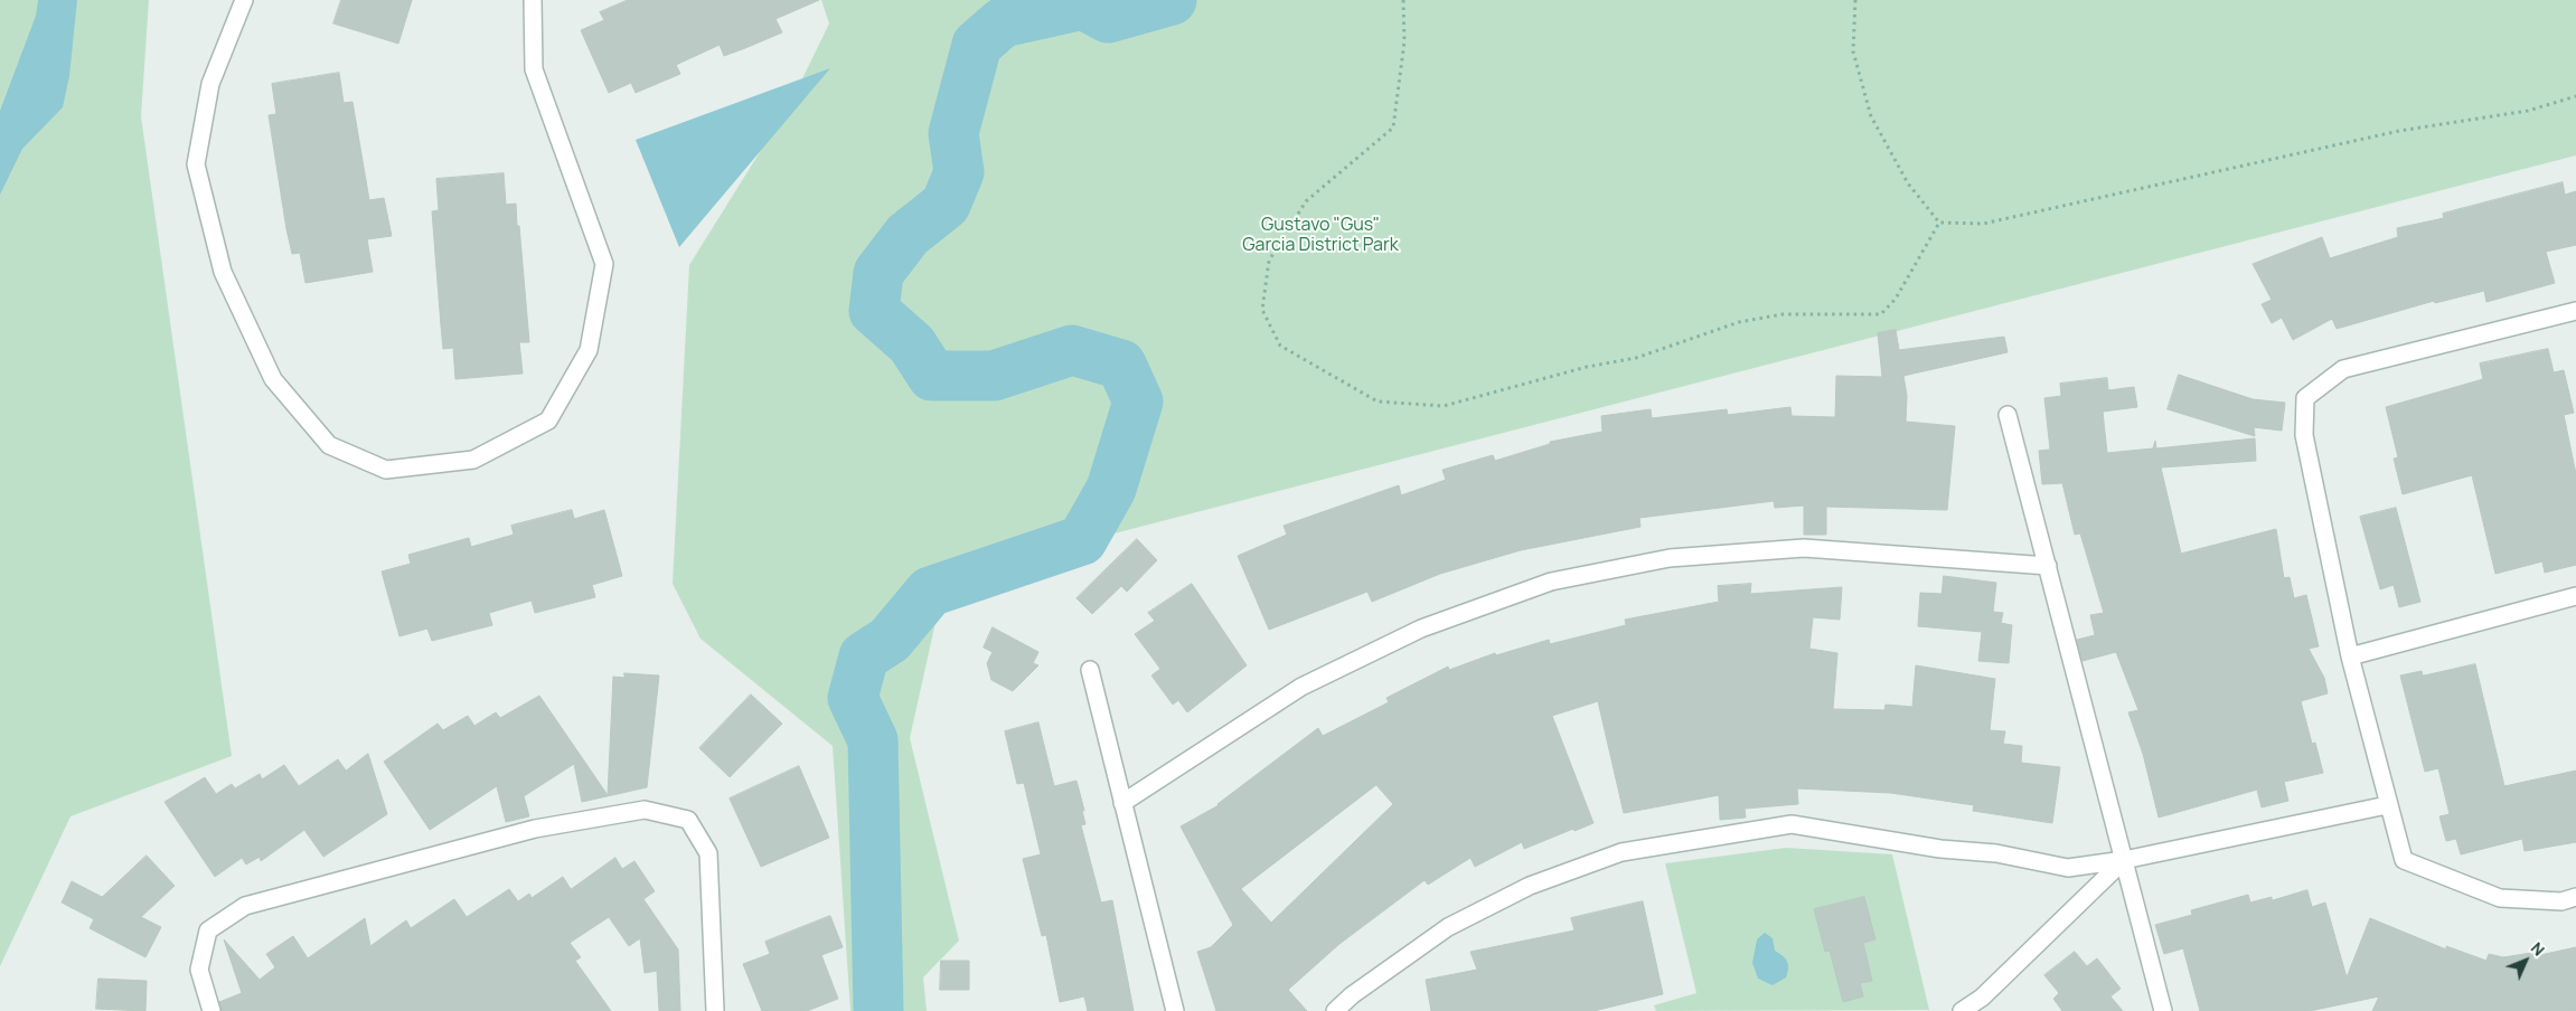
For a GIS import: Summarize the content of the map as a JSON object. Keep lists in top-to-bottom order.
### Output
{
  "parks": ["Gustavo \"Gus\" Garcia District Park"],
  "north": "top right"
}
